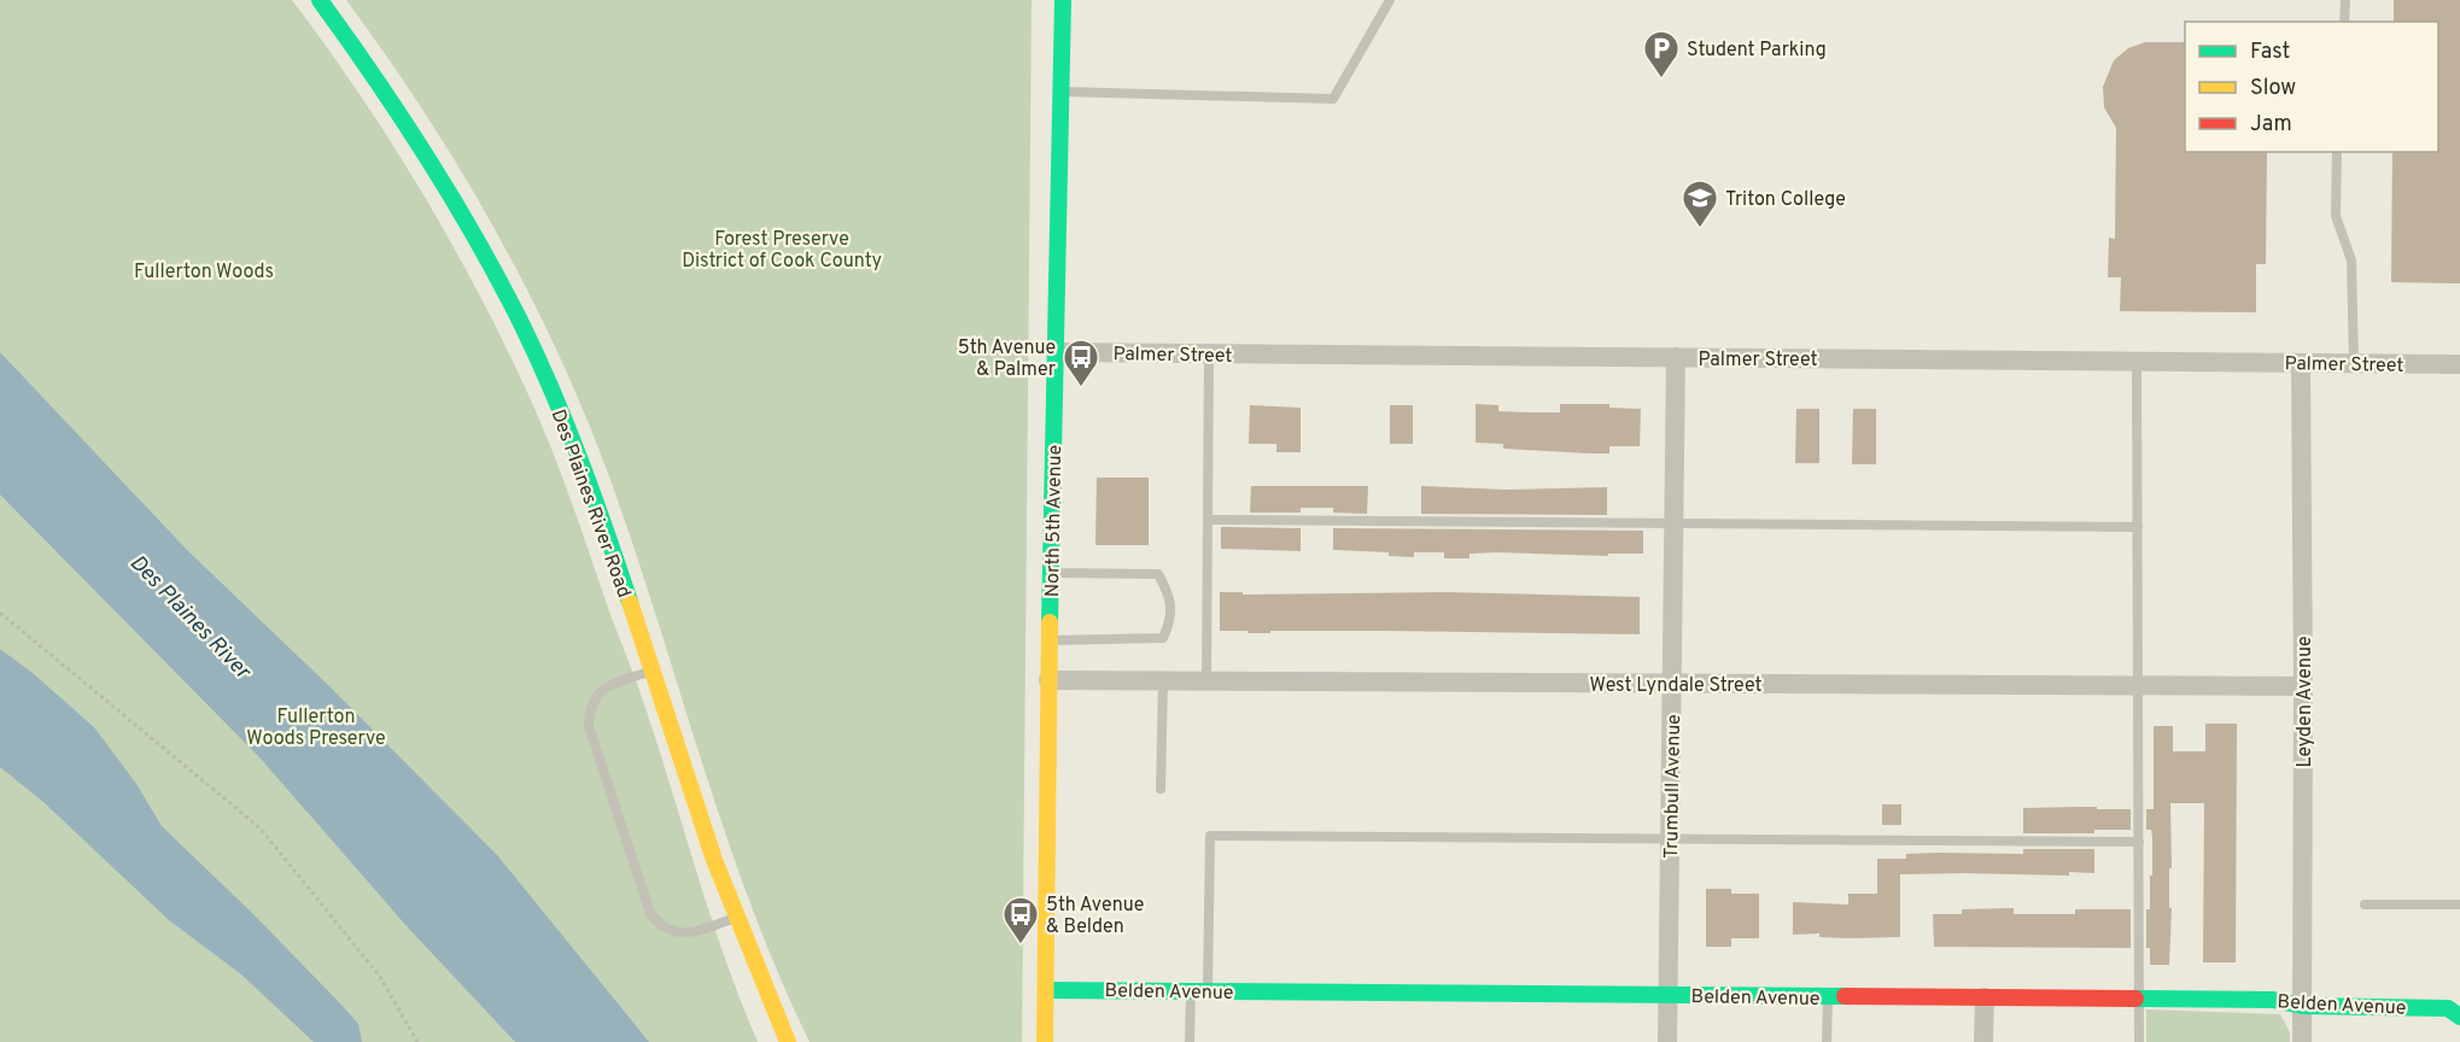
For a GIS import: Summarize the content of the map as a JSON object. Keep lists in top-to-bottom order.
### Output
{
  "streets": {
    "street": [
      "Palmer Street",
      "Des Plaines River Road",
      "North 5th Avenue",
      "West Lyndale Street",
      "Leyden Avenue",
      "Trumbull Avenue",
      "Belden Avenue"
    ]
  },
  "crossings": [
    ["Palmer Street", "North 5th Avenue"],
    ["Palmer Street", "Leyden Avenue"],
    ["Palmer Street", "Trumbull Avenue"],
    ["North 5th Avenue", "West Lyndale Street"],
    ["North 5th Avenue", "Belden Avenue"],
    ["West Lyndale Street", "Leyden Avenue"],
    ["West Lyndale Street", "Trumbull Avenue"],
    ["Leyden Avenue", "Belden Avenue"],
    ["Trumbull Avenue", "Belden Avenue"]
  ],
  "water": ["Des Plaines River"],
  "parks": ["Forest Preserve District of Cook County", "Fullerton Woods", "Fullerton Woods Preserve"],
  "places": {
    "parking": ["Student Parking"],
    "school or university": ["Triton College"],
    "bus stop": ["5th Avenue & Palmer", "5th Avenue & Belden"]
  },
  "legend": ["Fast", "Slow", "Jam"]
}
